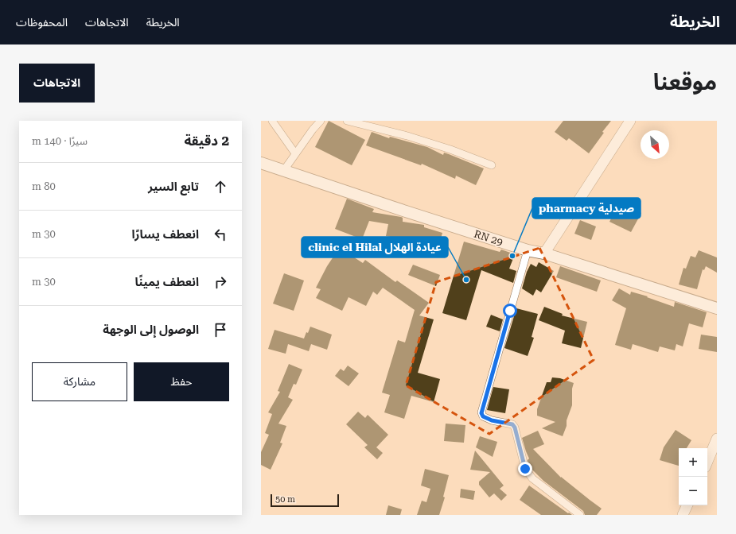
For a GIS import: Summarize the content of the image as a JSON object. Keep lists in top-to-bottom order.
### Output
{
  "streets": {
    "main road": ["RN 29"]
  },
  "places": ["pharmacy صيدلية", "clinic el Hilal عيادة الهلال"],
  "scale_bar": "50 m",
  "north": "bottom right",
  "page": {
    "header": "الخريطة",
    "nav": ["الخريطة", "الاتجاهات", "المحفوظات"],
    "title": "موقعنا",
    "buttons": [
      "الاتجاهات",
      ["حفظ", "مشاركة"]
    ],
    "heading": ["2 دقيقة", "سيرًا · 140 m"],
    "list": [
      ["تابع السير", "80 m"],
      ["انعطف يسارًا", "30 m"],
      ["انعطف يمينًا", "30 m"],
      "الوصول إلى الوجهة"
    ],
    "map_buttons": ["+", "−"],
    "scale": "50 m"
  }
}
